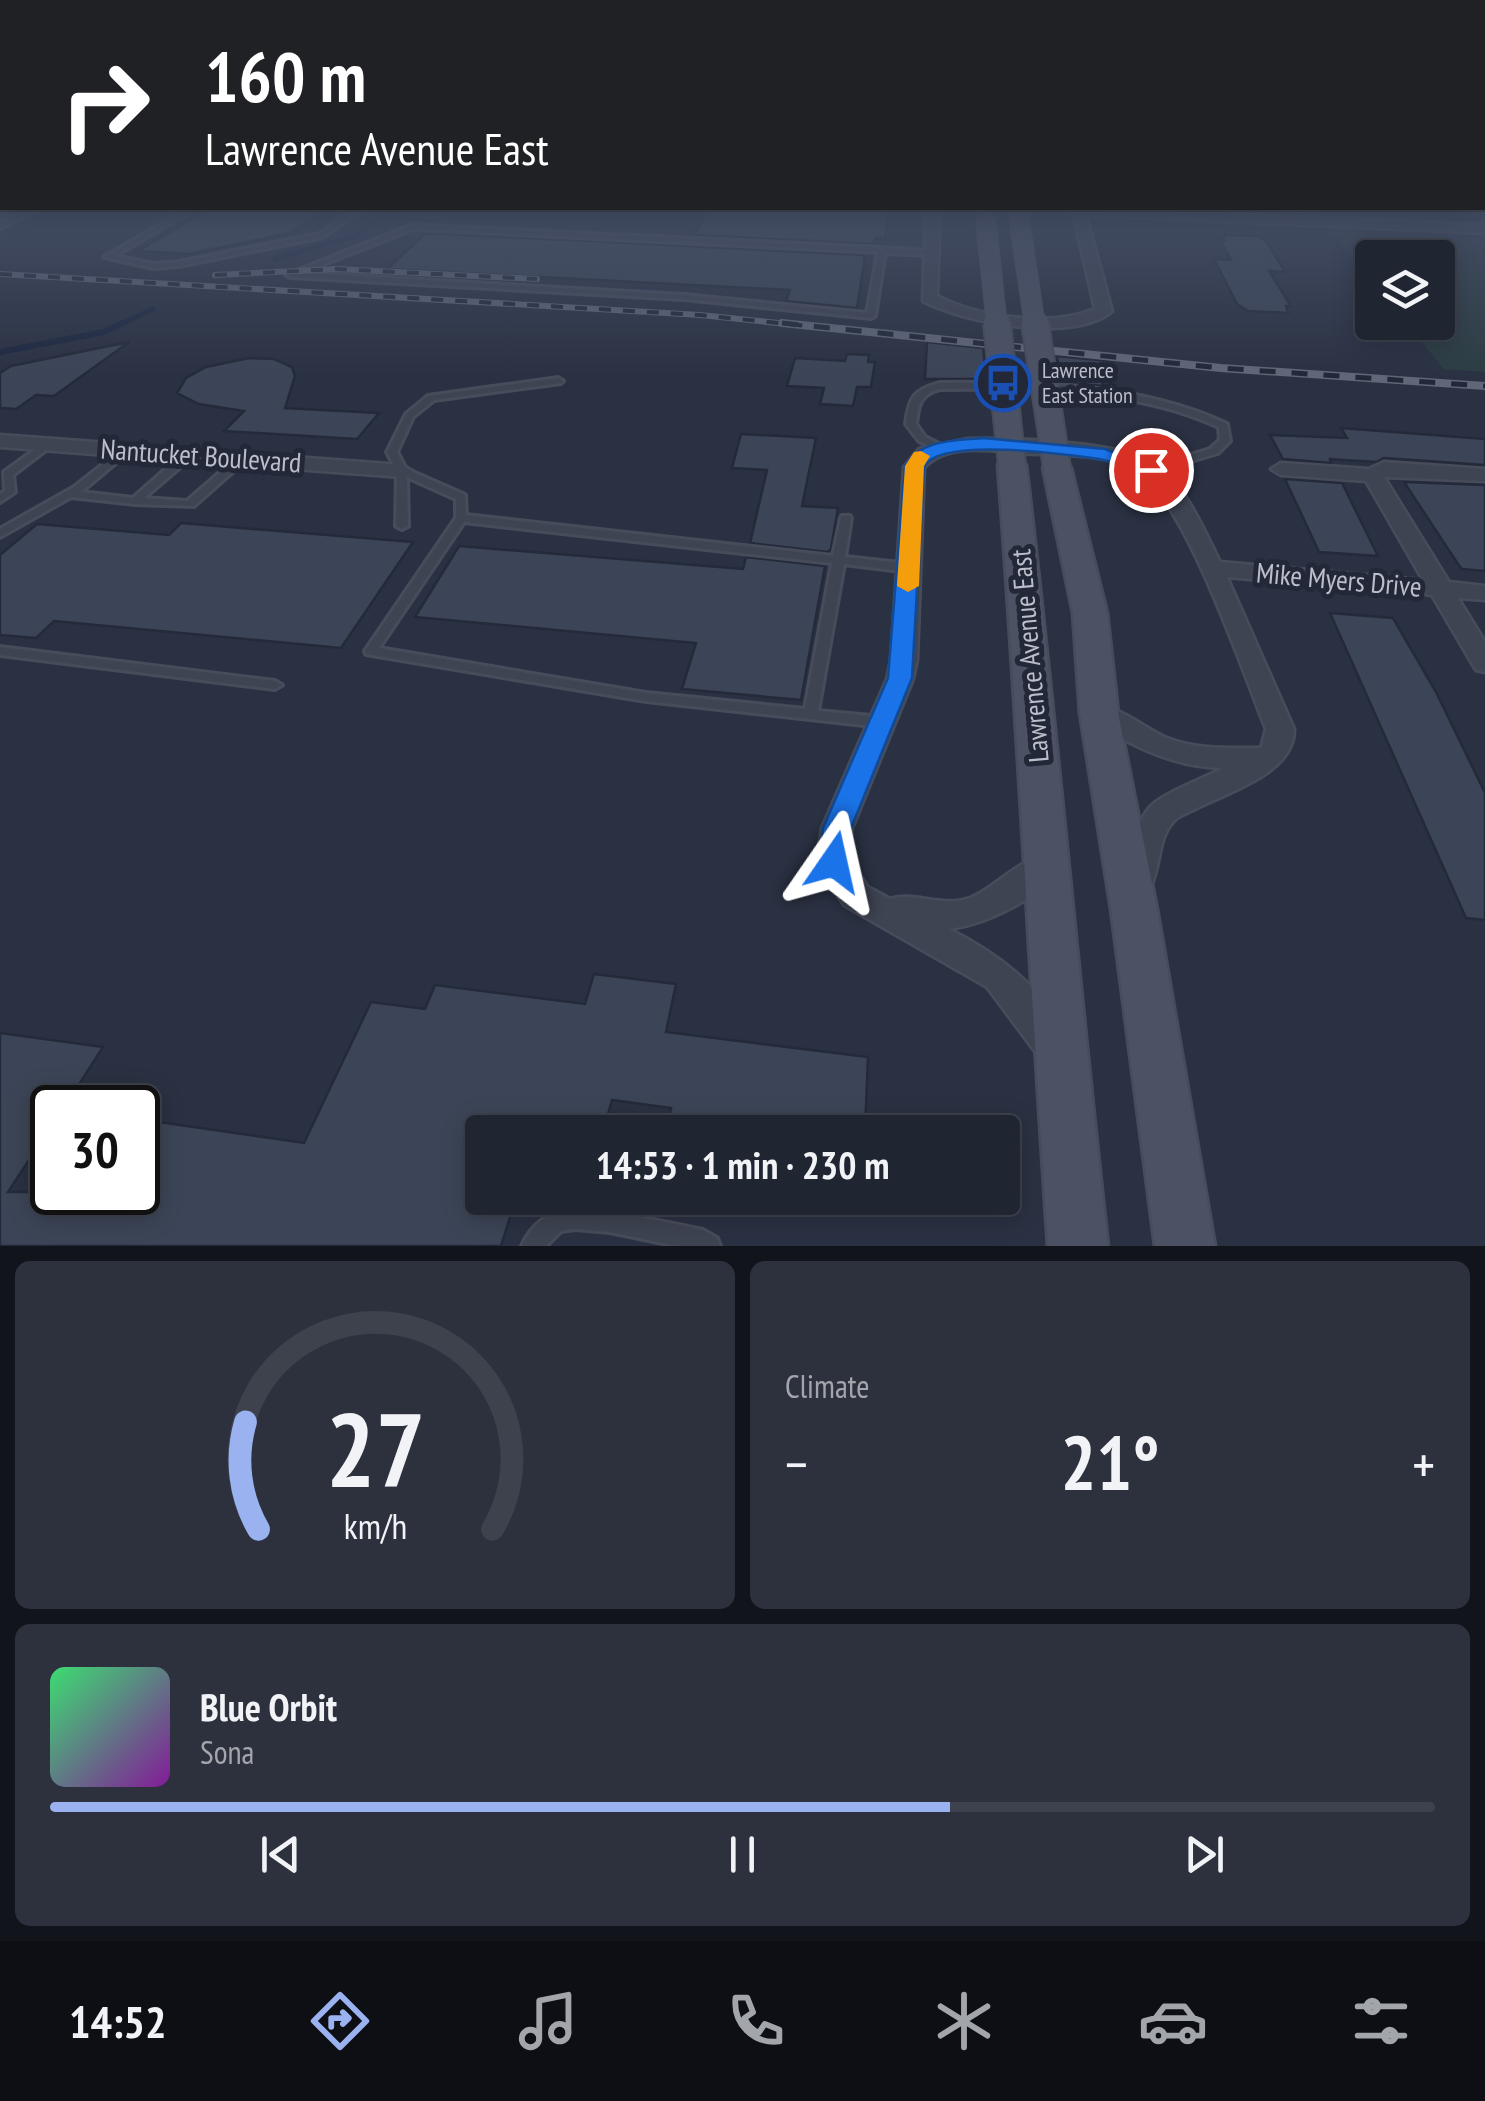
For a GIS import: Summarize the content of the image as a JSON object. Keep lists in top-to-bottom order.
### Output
{
  "streets": {
    "main road": ["Lawrence Avenue East"],
    "street": ["Nantucket Boulevard", "Mike Myers Drive"]
  },
  "places": {
    "bus stop": ["Lawrence East Station"]
  },
  "page": {
    "turn": ["160 m", "Lawrence Avenue East"],
    "limit": "30",
    "trip": "14:53 · 1 min · 230 m",
    "tile": "Climate",
    "heat": ["−", "21°", "+"],
    "song": ["Blue Orbit", "Sona"],
    "tabs": "14:52",
    "gauge": ["27", "km/h"]
  }
}
